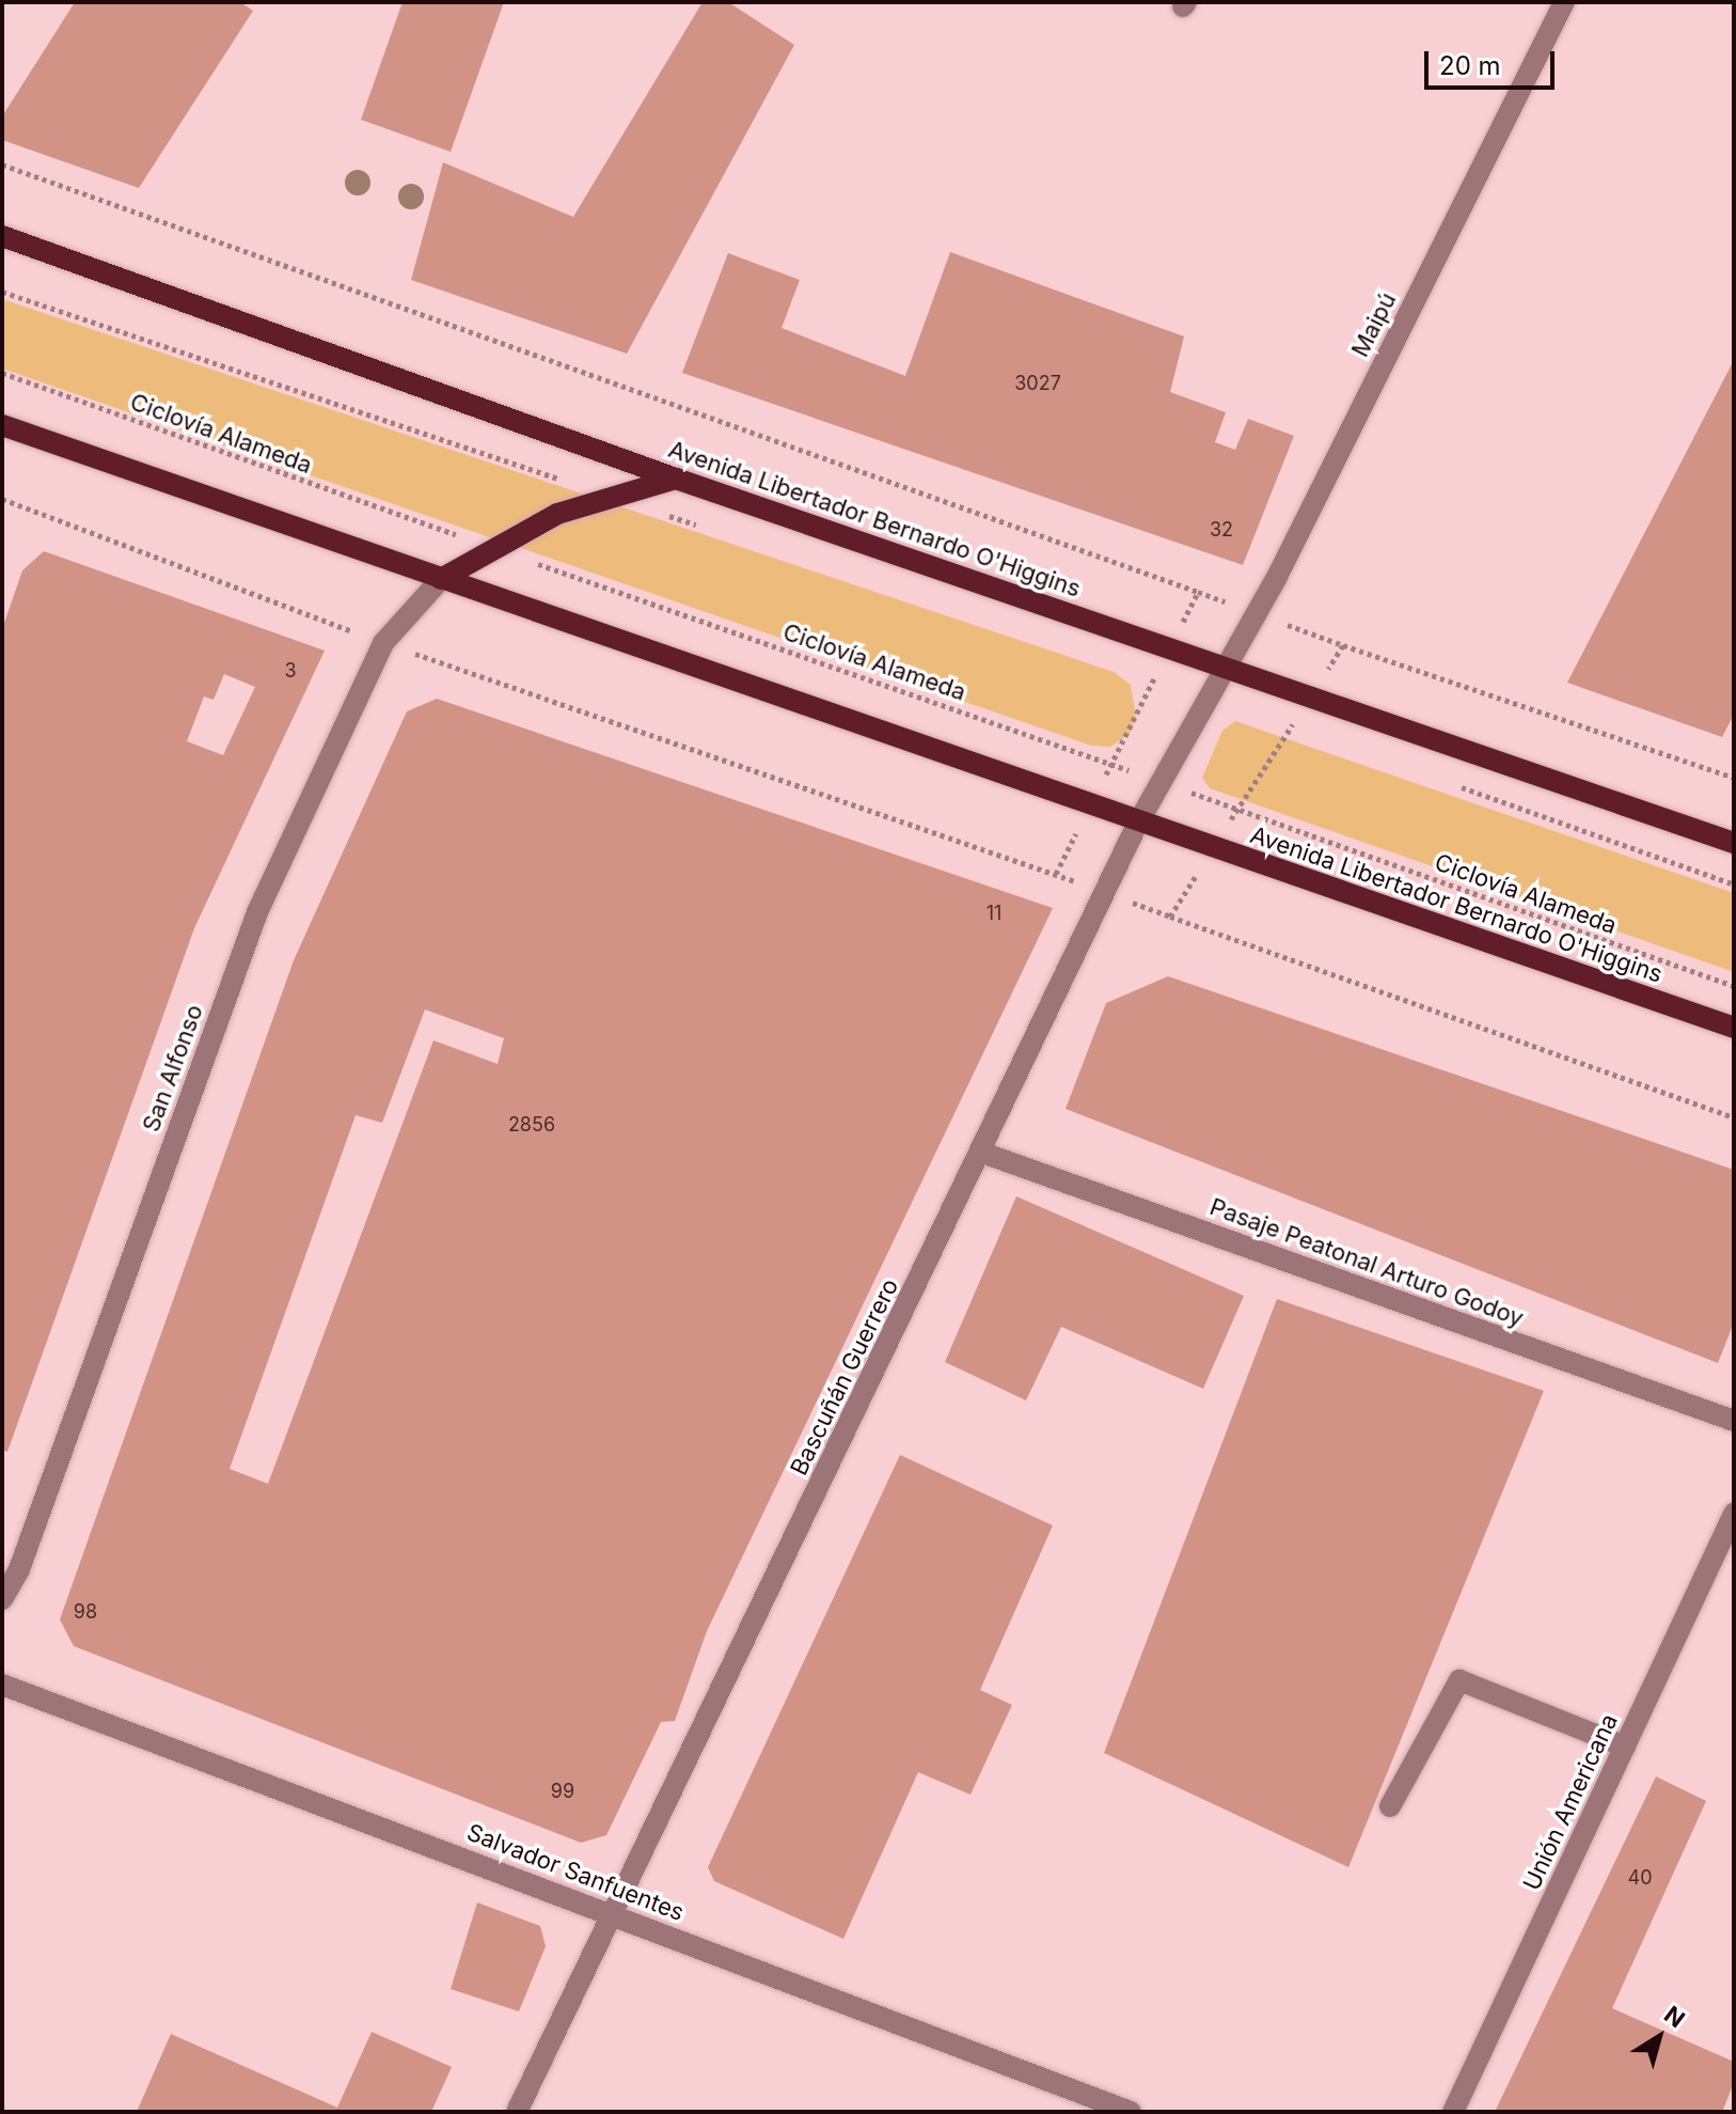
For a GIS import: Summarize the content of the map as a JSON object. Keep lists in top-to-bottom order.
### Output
{
  "streets": {
    "main road": ["Avenida Libertador Bernardo O'Higgins"],
    "street": [
      "Maipú",
      "San Alfonso",
      "Pasaje Peatonal Arturo Godoy",
      "Bascuñán Guerrero",
      "Unión Americana",
      "Salvador Sanfuentes"
    ],
    "path": ["Ciclovía Alameda"]
  },
  "crossings": [
    ["Maipú", "Avenida Libertador Bernardo O'Higgins"],
    ["Maipú", "Bascuñán Guerrero"],
    ["Ciclovía Alameda", "Bascuñán Guerrero"],
    ["Avenida Libertador Bernardo O'Higgins", "San Alfonso"],
    ["Avenida Libertador Bernardo O'Higgins", "Bascuñán Guerrero"],
    ["Pasaje Peatonal Arturo Godoy", "Bascuñán Guerrero"],
    ["Bascuñán Guerrero", "Salvador Sanfuentes"]
  ],
  "house_numbers": [
    "3027",
    "32",
    "3",
    "11",
    "2856",
    "98",
    "99",
    "40"
  ],
  "scale_bar": "20 m",
  "north": "top right"
}
